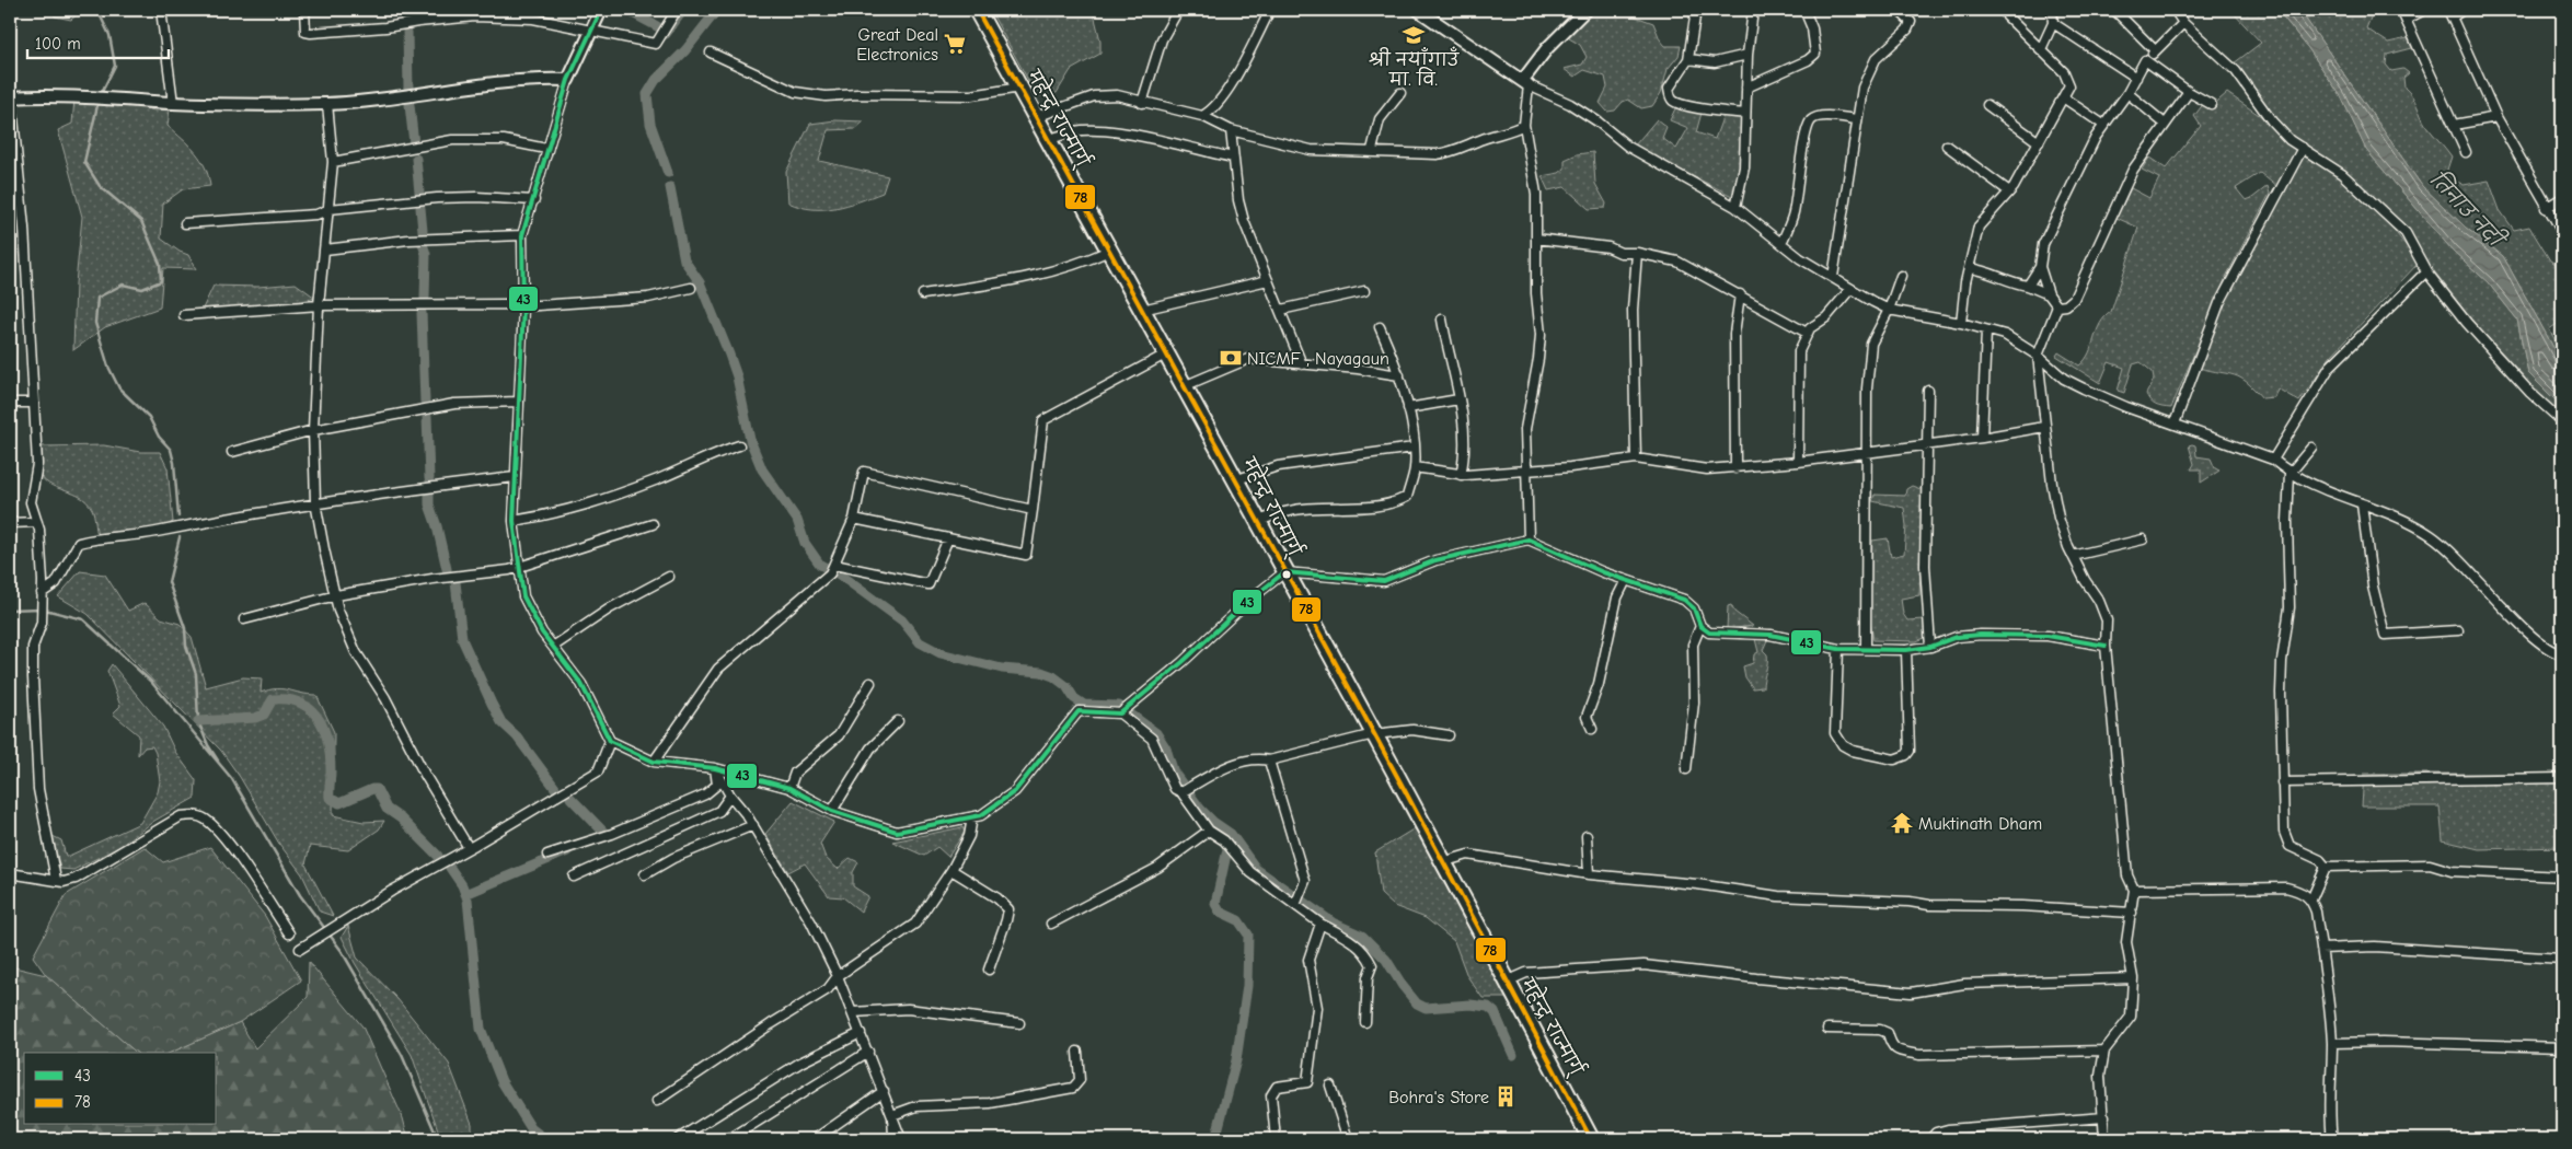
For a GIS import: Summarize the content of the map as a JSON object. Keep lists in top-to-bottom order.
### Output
{
  "streets": {
    "highway": ["महेन्द्र राज्मार्ग्"]
  },
  "water": ["तिनाउ नदी"],
  "places": {
    "school or university": ["श्री नयाँगाउँ मा. वि."],
    "supermarket": ["Great Deal Electronics"],
    "bank": ["NICMF , Nayagaun"],
    "temple": ["Muktinath Dham"],
    "building": ["Bohra's Store"]
  },
  "lines": ["transit line 43", "transit line 78"],
  "legend": ["43", "78"],
  "scale_bar": "100 m"
}
